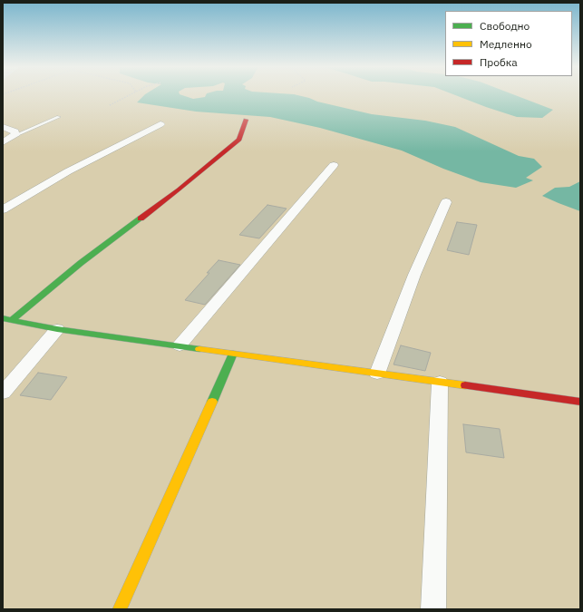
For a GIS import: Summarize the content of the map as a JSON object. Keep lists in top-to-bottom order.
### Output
{
  "legend": ["Свободно", "Медленно", "Пробка"]
}
